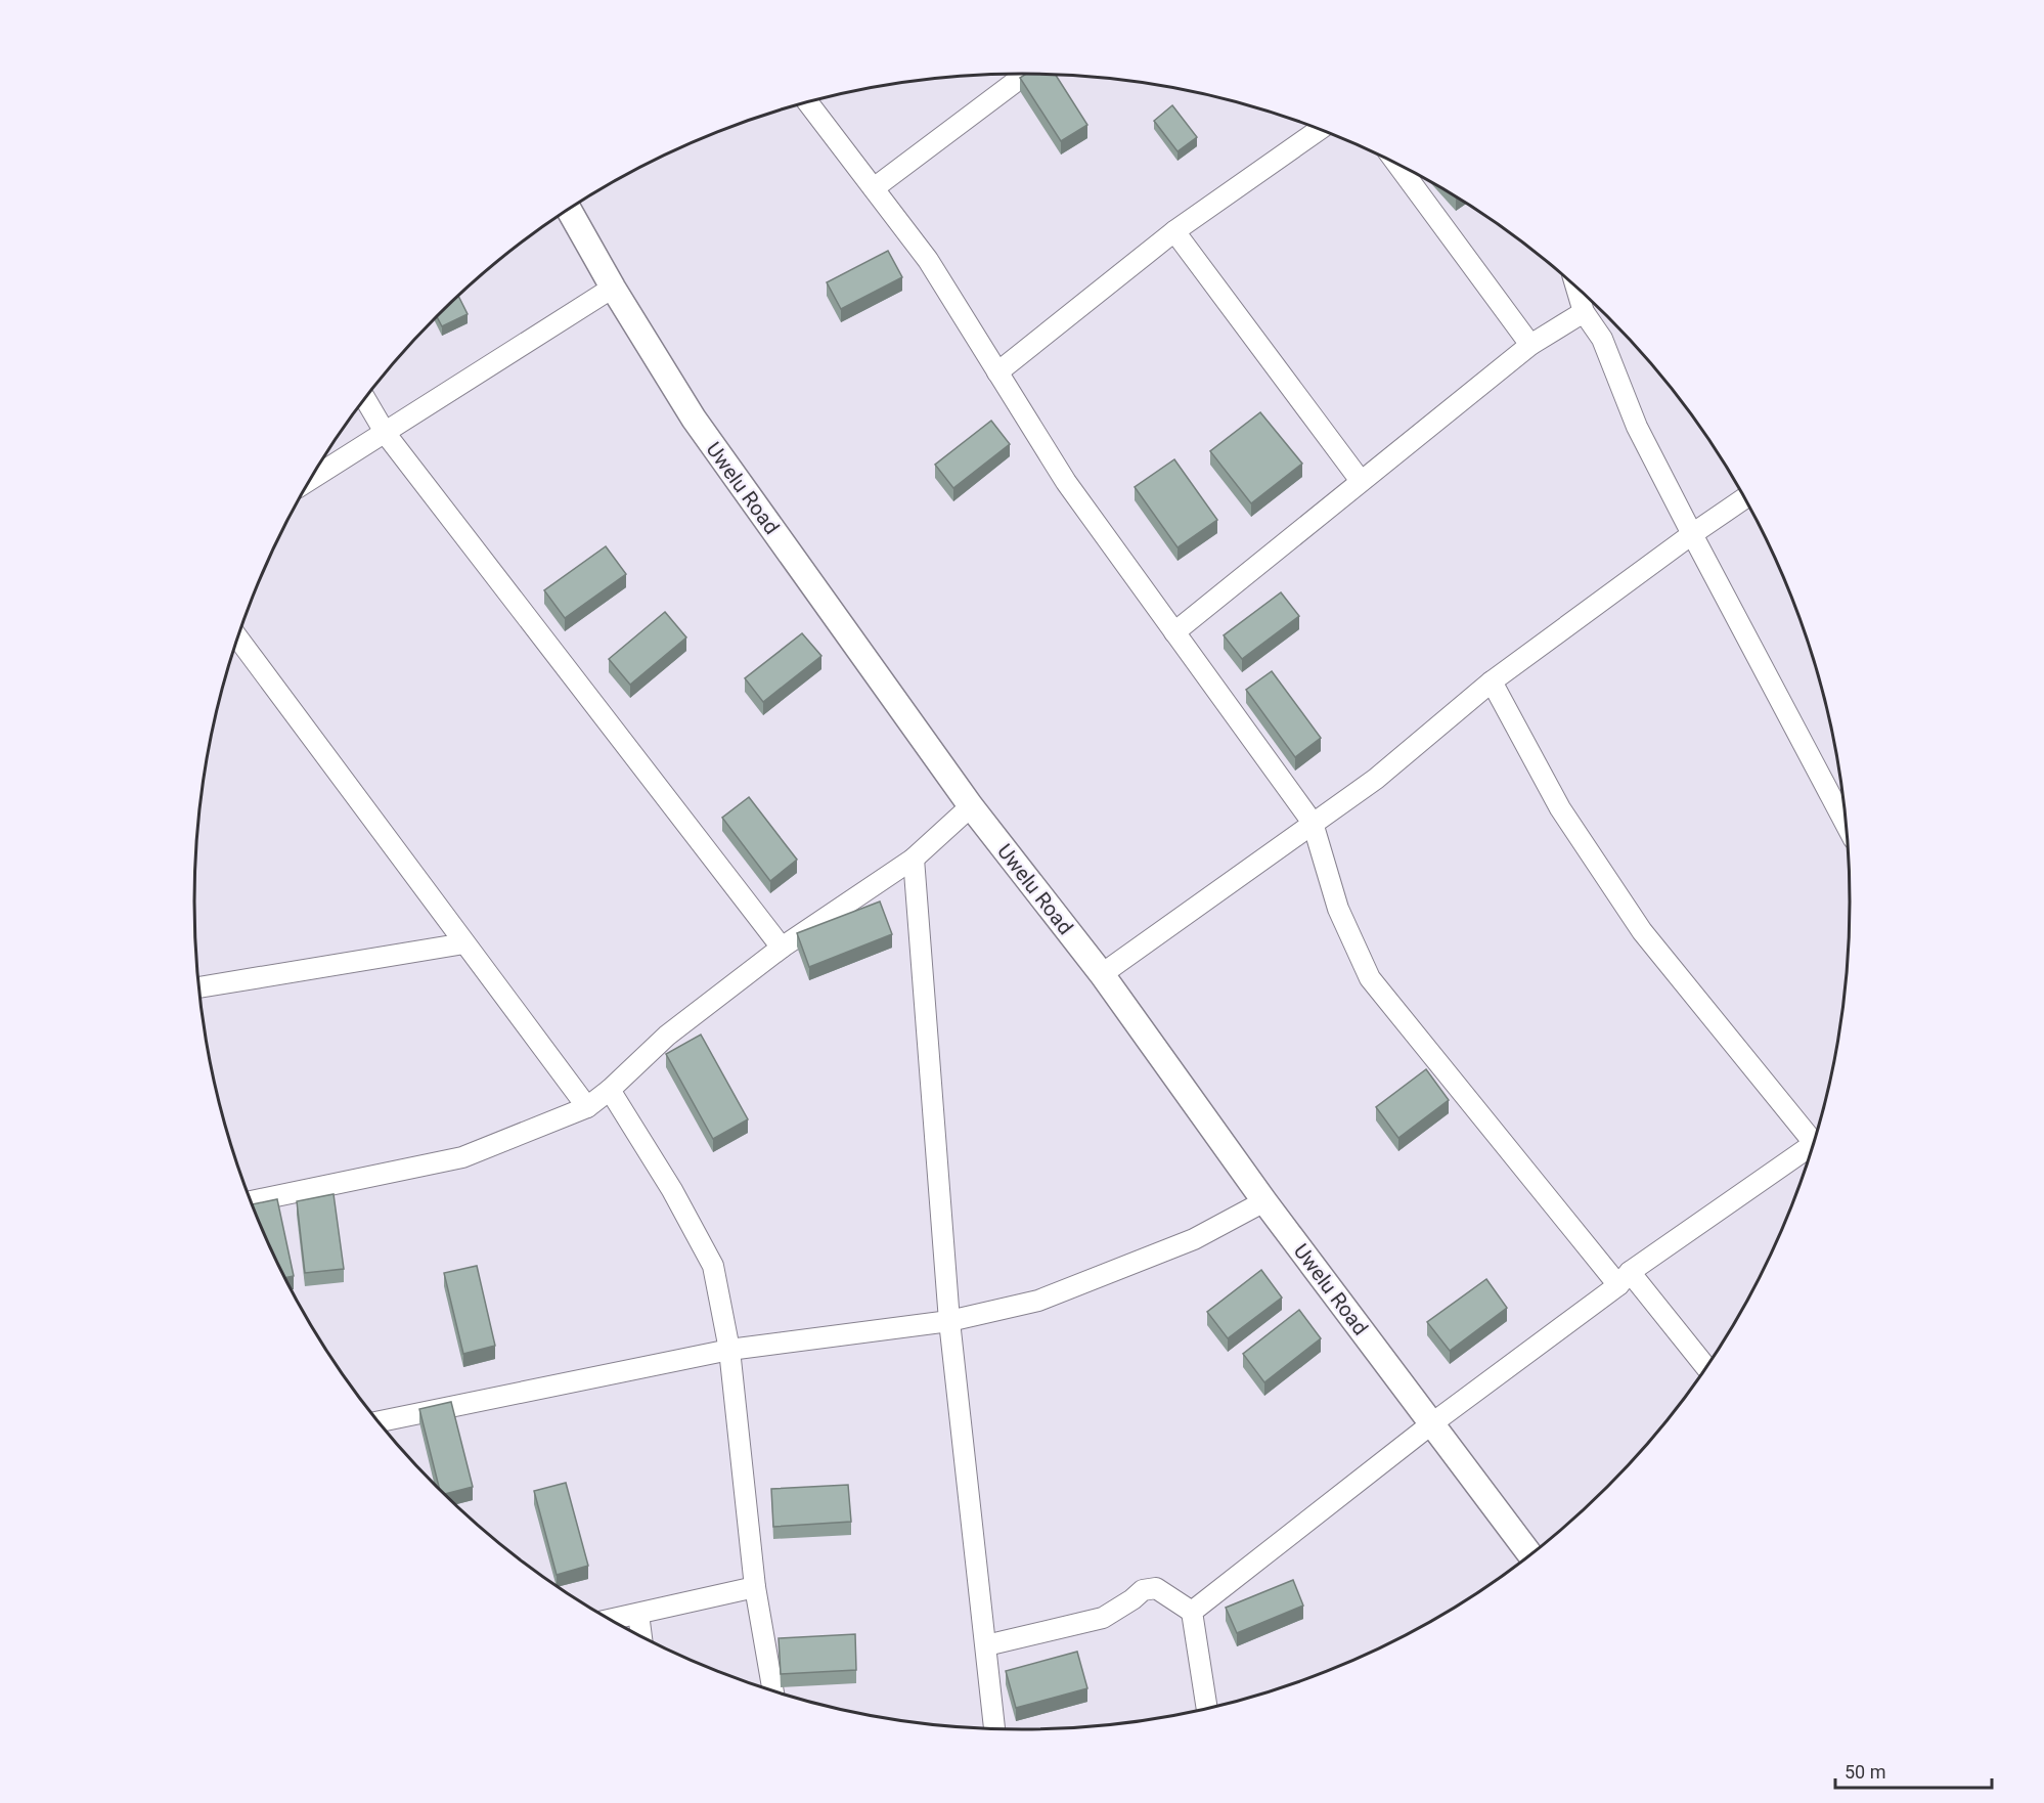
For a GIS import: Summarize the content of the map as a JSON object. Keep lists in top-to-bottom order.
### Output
{
  "streets": {
    "street": ["Uwelu Road"]
  },
  "scale_bar": "50 m"
}
